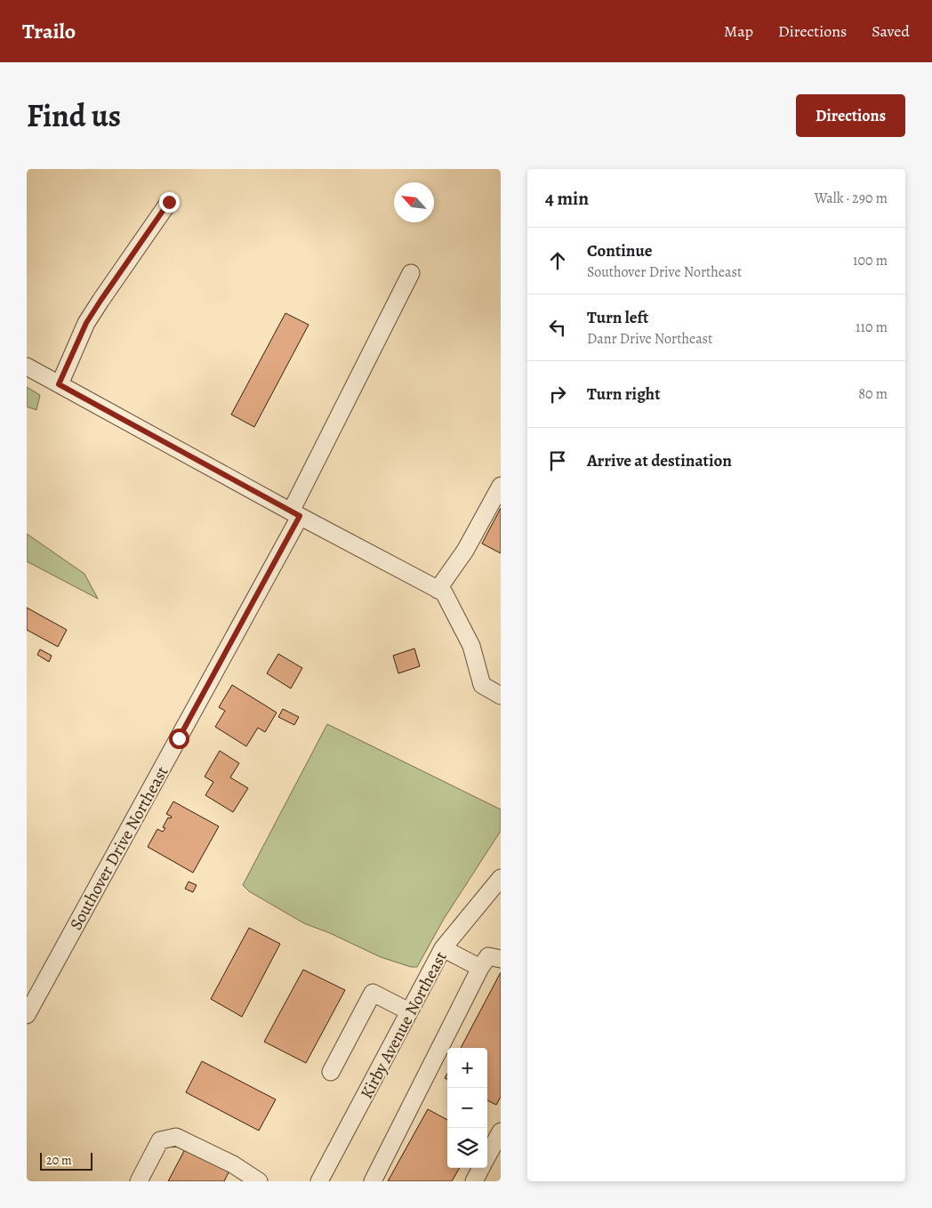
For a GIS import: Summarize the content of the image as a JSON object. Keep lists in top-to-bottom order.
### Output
{
  "streets": {
    "street": ["Southover Drive Northeast", "Kirby Avenue Northeast"]
  },
  "scale_bar": "20 m",
  "north": "top left",
  "page": {
    "header": "Trailo",
    "nav": ["Map", "Directions", "Saved"],
    "title": "Find us",
    "buttons": "Directions",
    "heading": ["4 min", "Walk · 290 m"],
    "list": [
      ["Continue", "Southover Drive Northeast", "100 m"],
      ["Turn left", "Danr Drive Northeast", "110 m"],
      ["Turn right", "80 m"],
      "Arrive at destination"
    ],
    "map_buttons": ["+", "−"],
    "scale": "20 m"
  }
}
